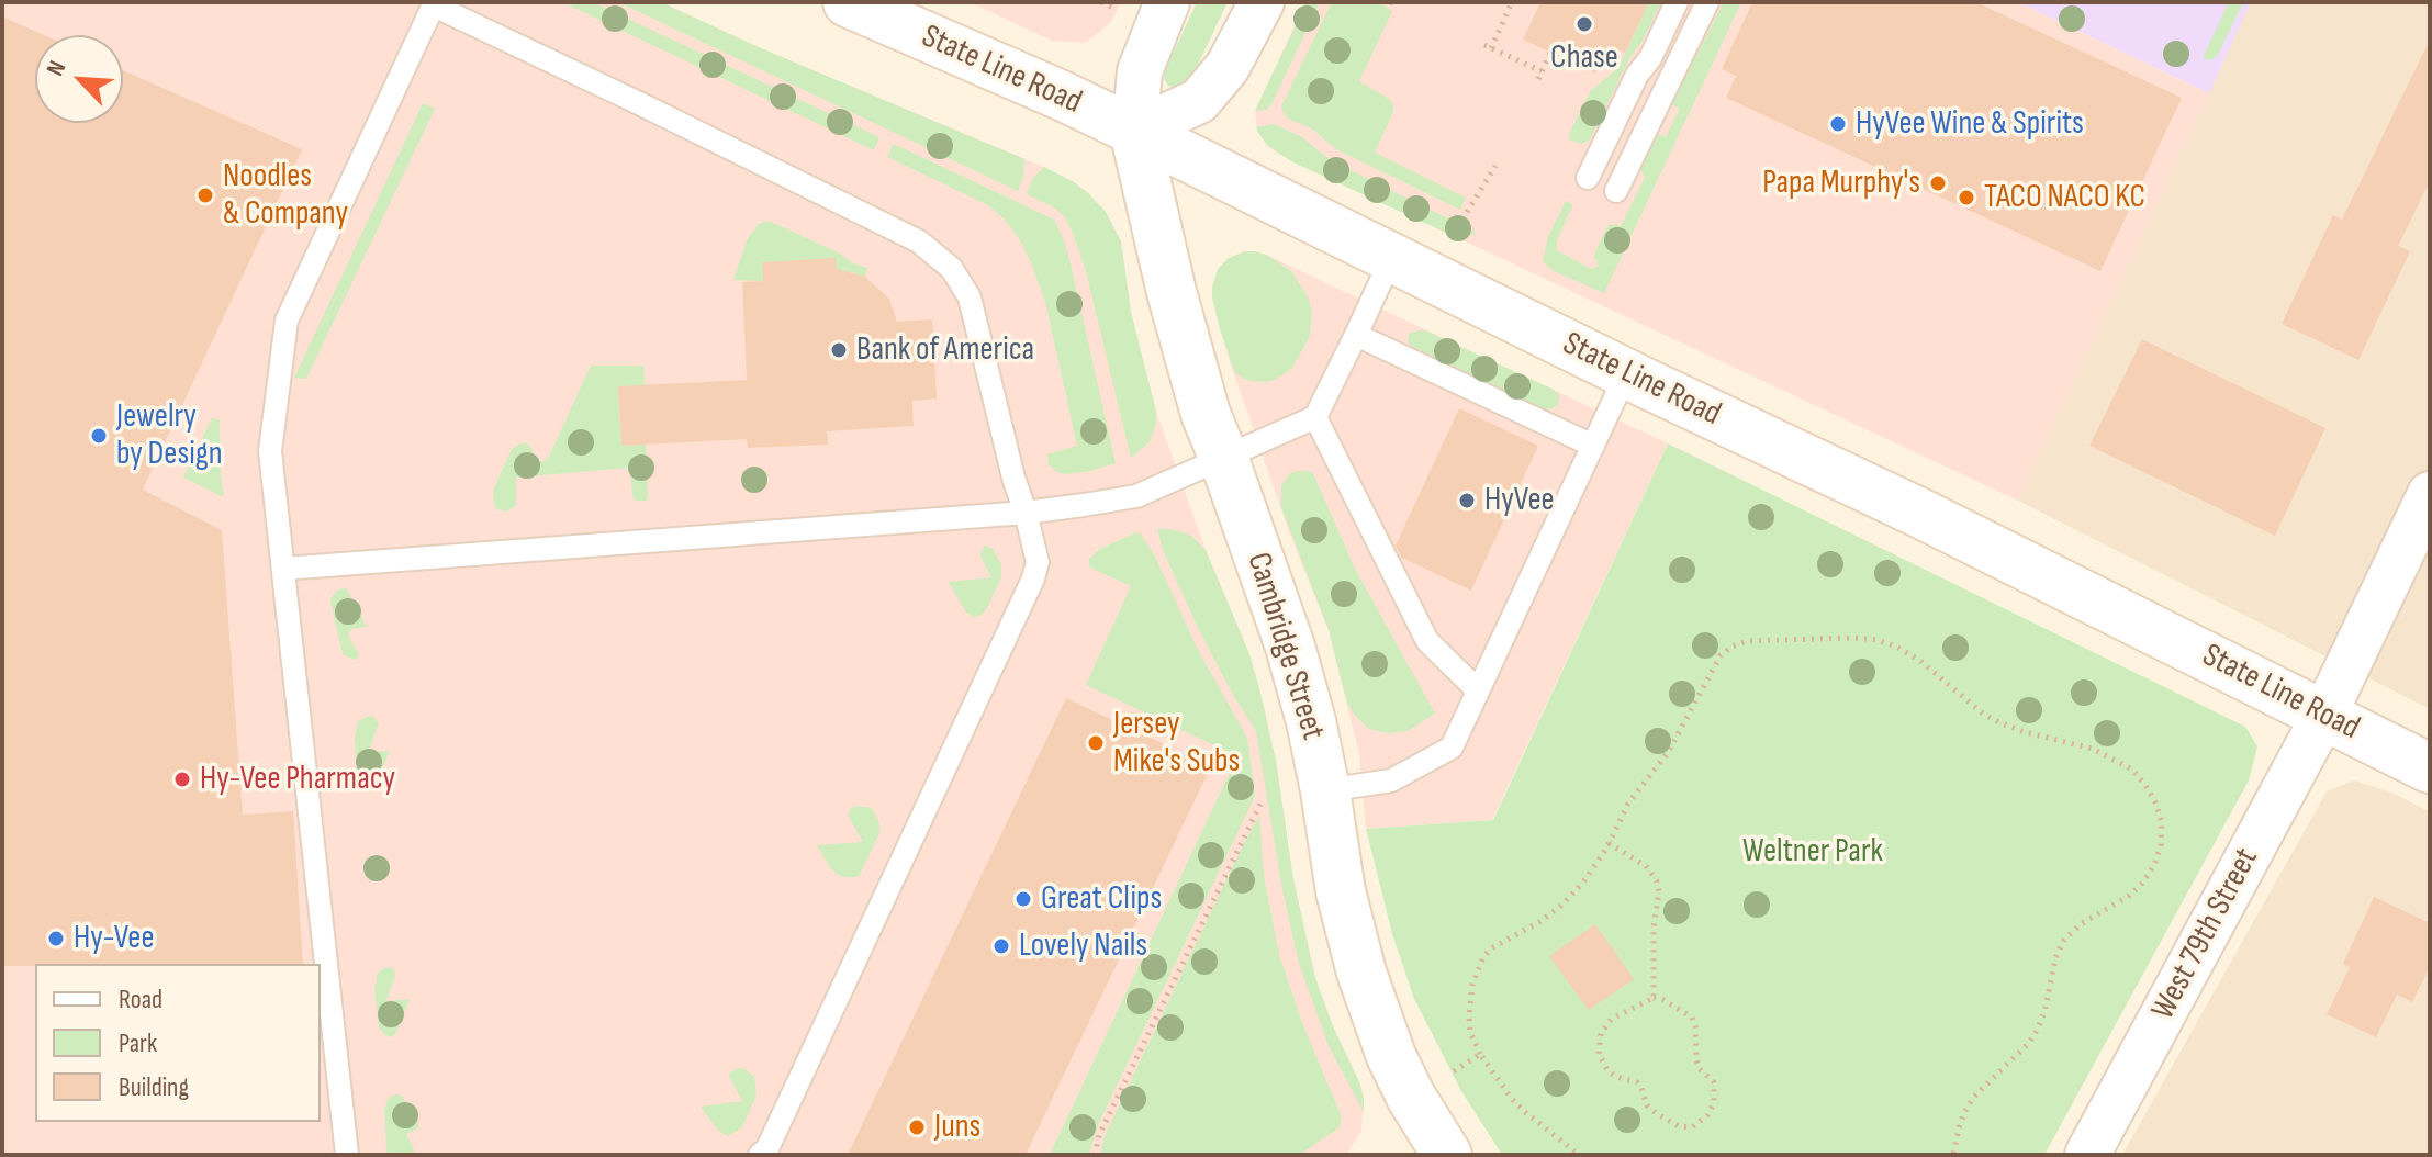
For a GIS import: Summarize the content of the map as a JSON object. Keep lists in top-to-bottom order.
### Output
{
  "streets": {
    "main road": ["State Line Road", "Cambridge Street"],
    "street": ["West 79th Street"]
  },
  "crossings": [
    ["State Line Road", "Cambridge Street"],
    ["State Line Road", "West 79th Street"]
  ],
  "parks": ["Weltner Park"],
  "places": [
    "Chase",
    "HyVee Wine & Spirits",
    "Papa Murphy's",
    "Noodles & Company",
    "TACO NACO KC",
    "Bank of America",
    "Jewelry by Design",
    "HyVee",
    "Jersey Mike's Subs",
    "Hy-Vee Pharmacy",
    "Great Clips",
    "Hy-Vee",
    "Lovely Nails",
    "Juns"
  ],
  "legend": ["Road", "Park", "Building"],
  "north": "top left"
}
